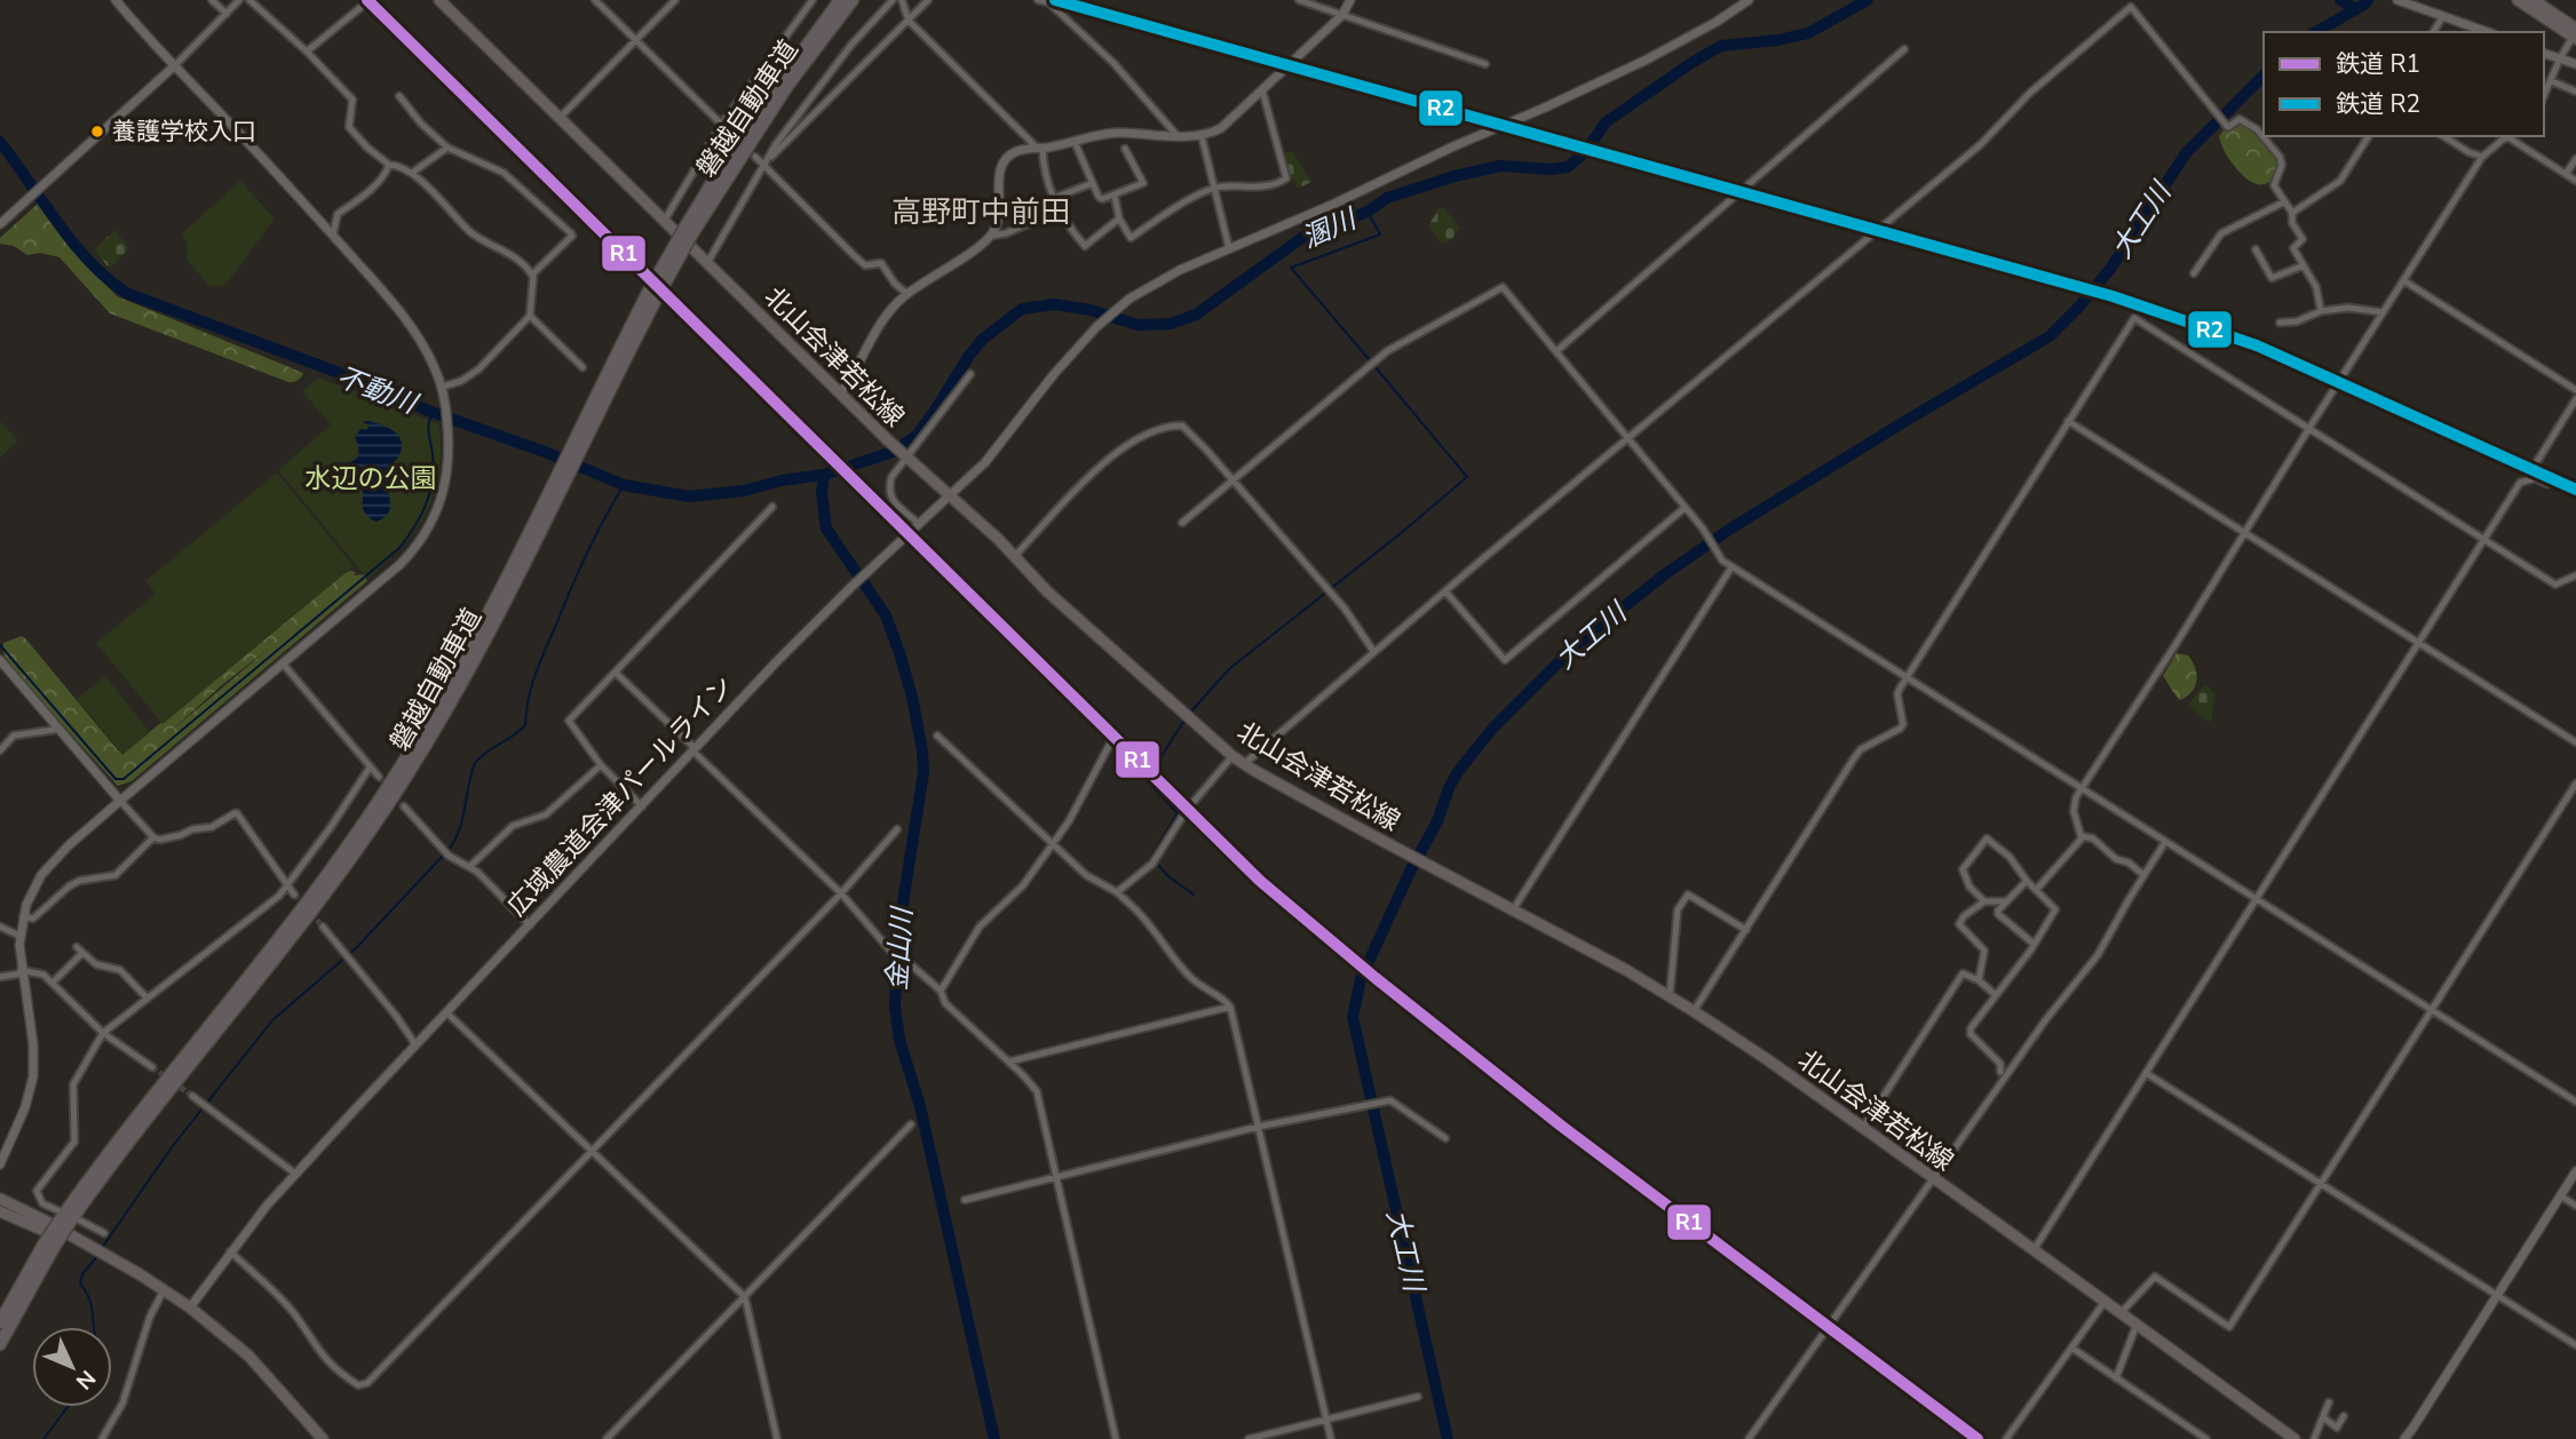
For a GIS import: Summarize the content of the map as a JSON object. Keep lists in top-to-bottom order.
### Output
{
  "streets": {
    "highway": ["磐越自動車道"],
    "main road": ["北山会津若松線"],
    "street": ["広域農道会津パールライン"]
  },
  "crossings": [
    ["北山会津若松線", "広域農道会津パールライン"]
  ],
  "districts": ["高野町中前田"],
  "water": [
    "大工川",
    "溷川",
    "不動川",
    "金山川"
  ],
  "parks": ["水辺の公園"],
  "places": ["養護学校入口"],
  "lines": ["rail line R1", "rail line R2"],
  "legend": ["鉄道 R1", "鉄道 R2"],
  "north": "bottom right"
}
